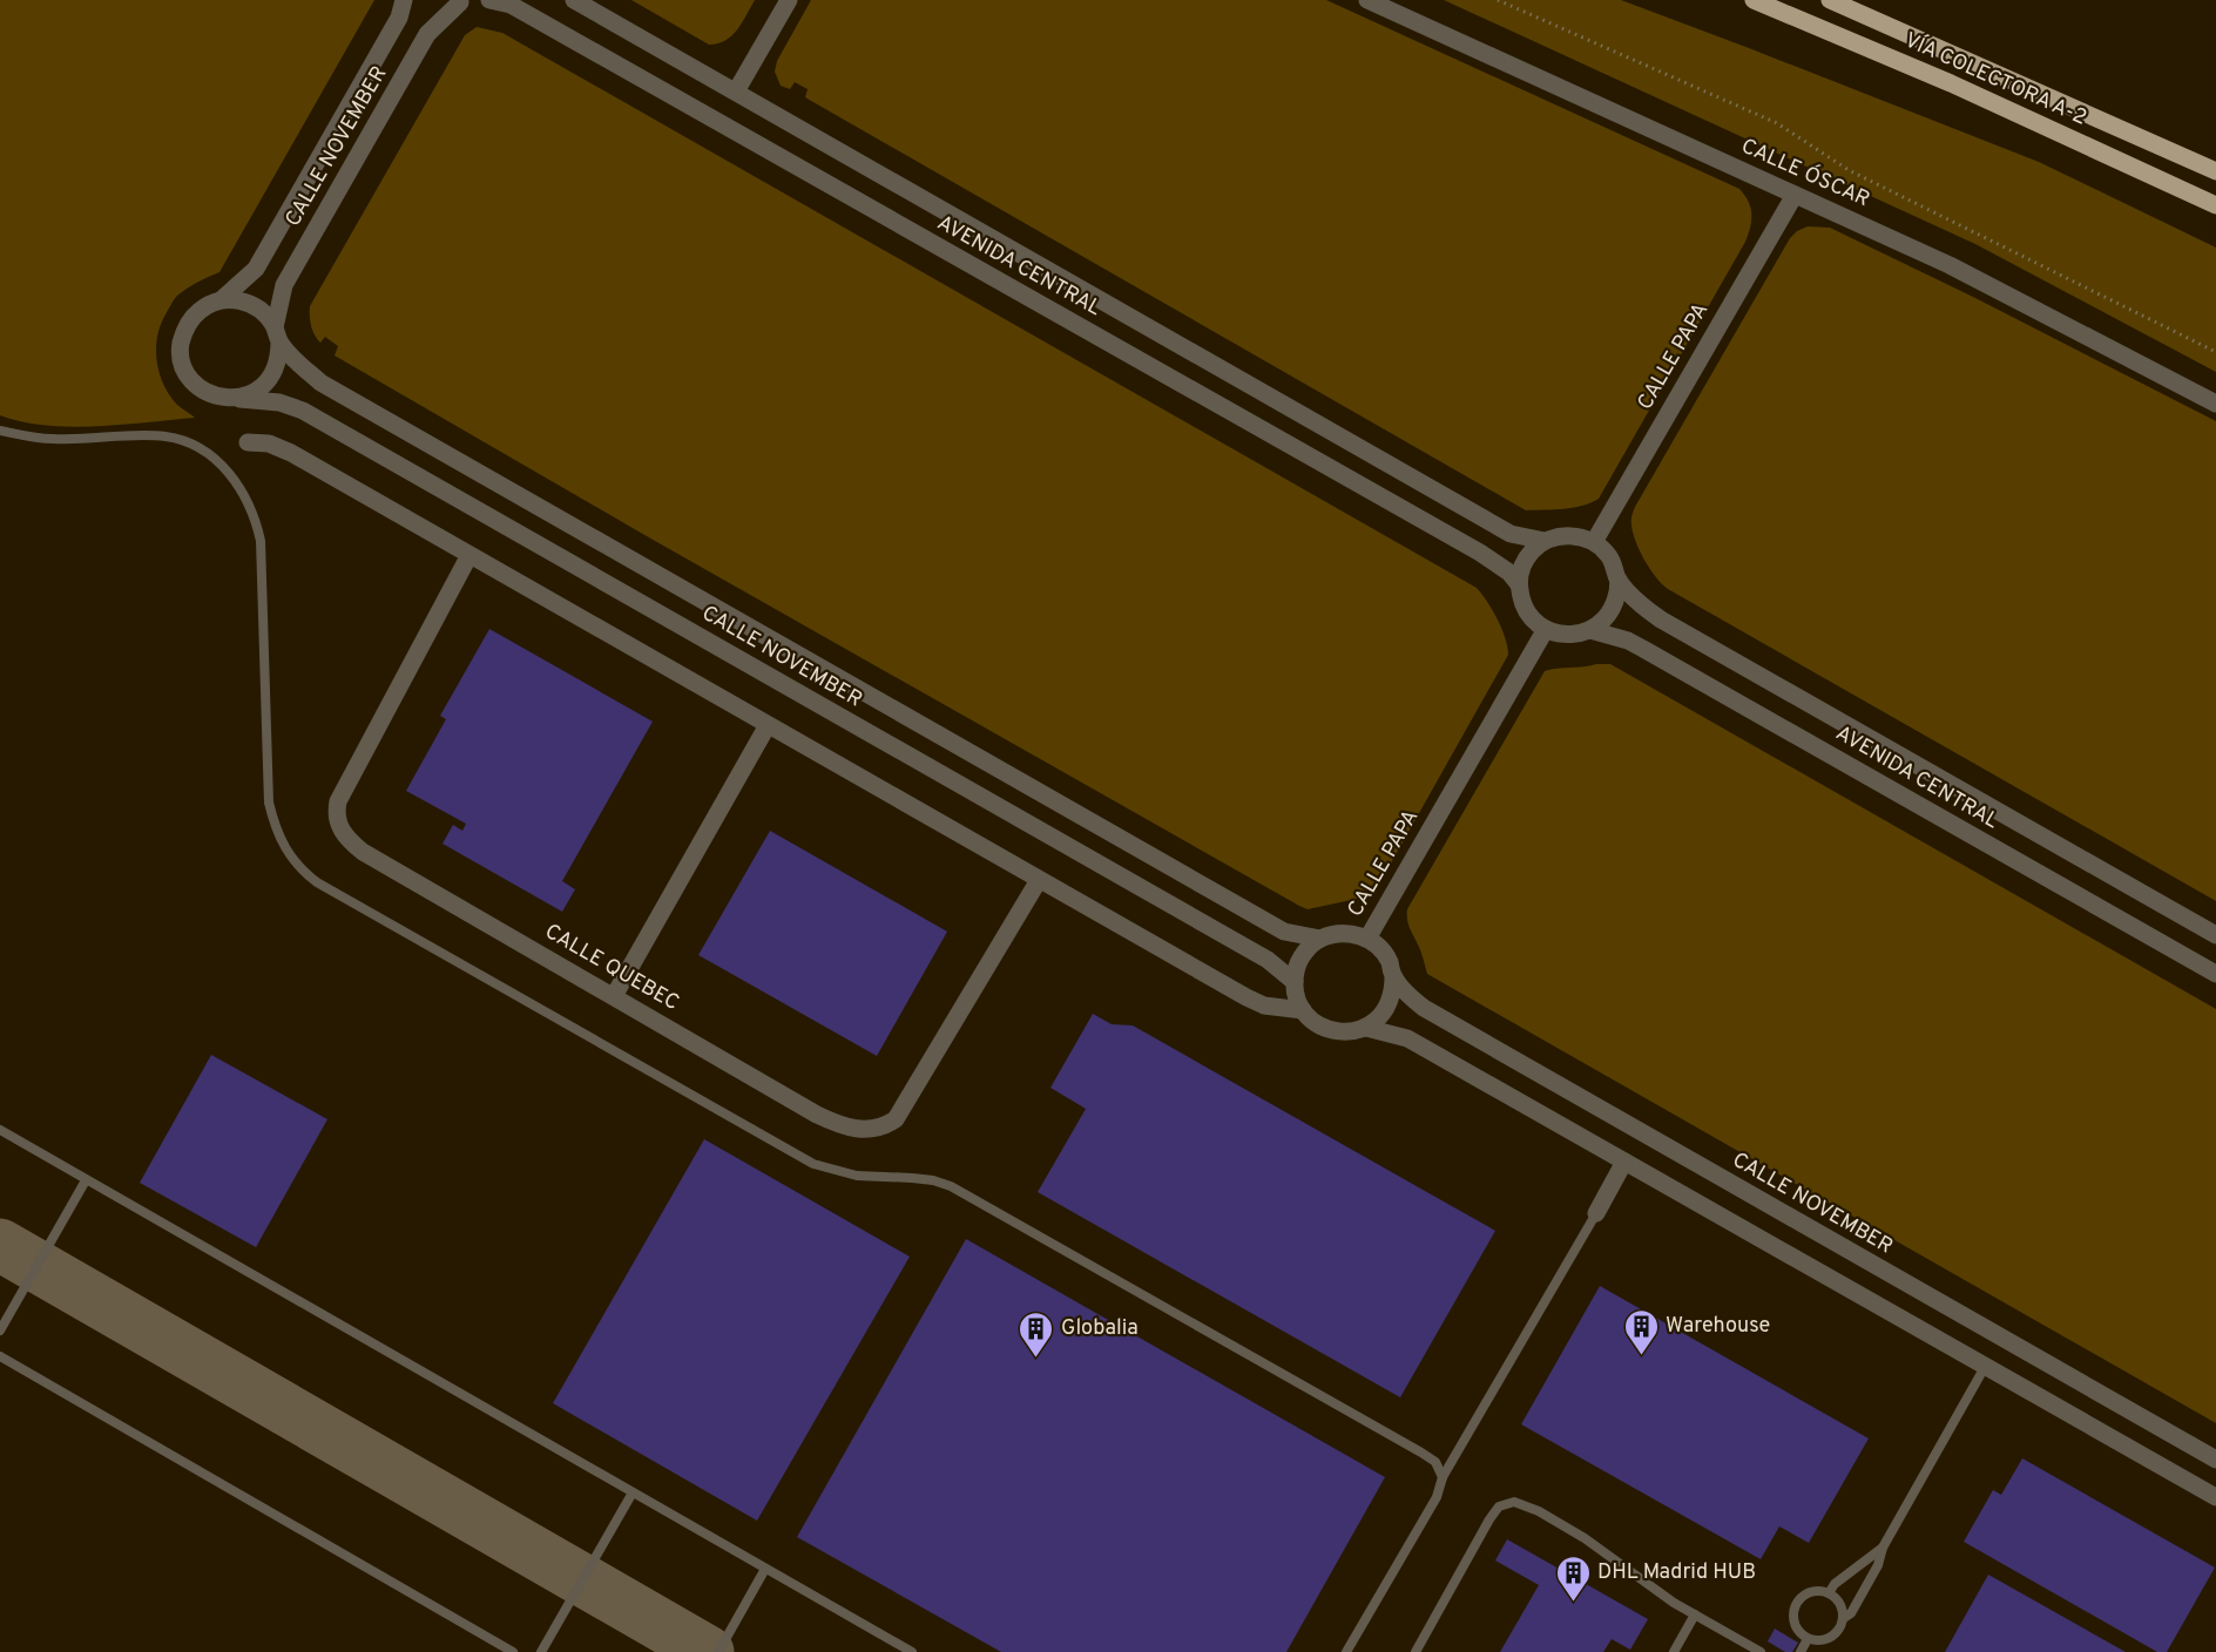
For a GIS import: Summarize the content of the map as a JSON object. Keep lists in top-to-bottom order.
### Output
{
  "streets": {
    "main road": ["VÍA COLECTORA A-2"],
    "street": [
      "CALLE NOVEMBER",
      "CALLE ÓSCAR",
      "AVENIDA CENTRAL",
      "CALLE PAPA",
      "CALLE QUEBEC"
    ]
  },
  "crossings": [
    ["CALLE NOVEMBER", "CALLE PAPA"],
    ["CALLE ÓSCAR", "CALLE PAPA"],
    ["AVENIDA CENTRAL", "CALLE PAPA"]
  ],
  "places": {
    "building": ["Warehouse", "Globalia", "DHL Madrid HUB"]
  }
}
